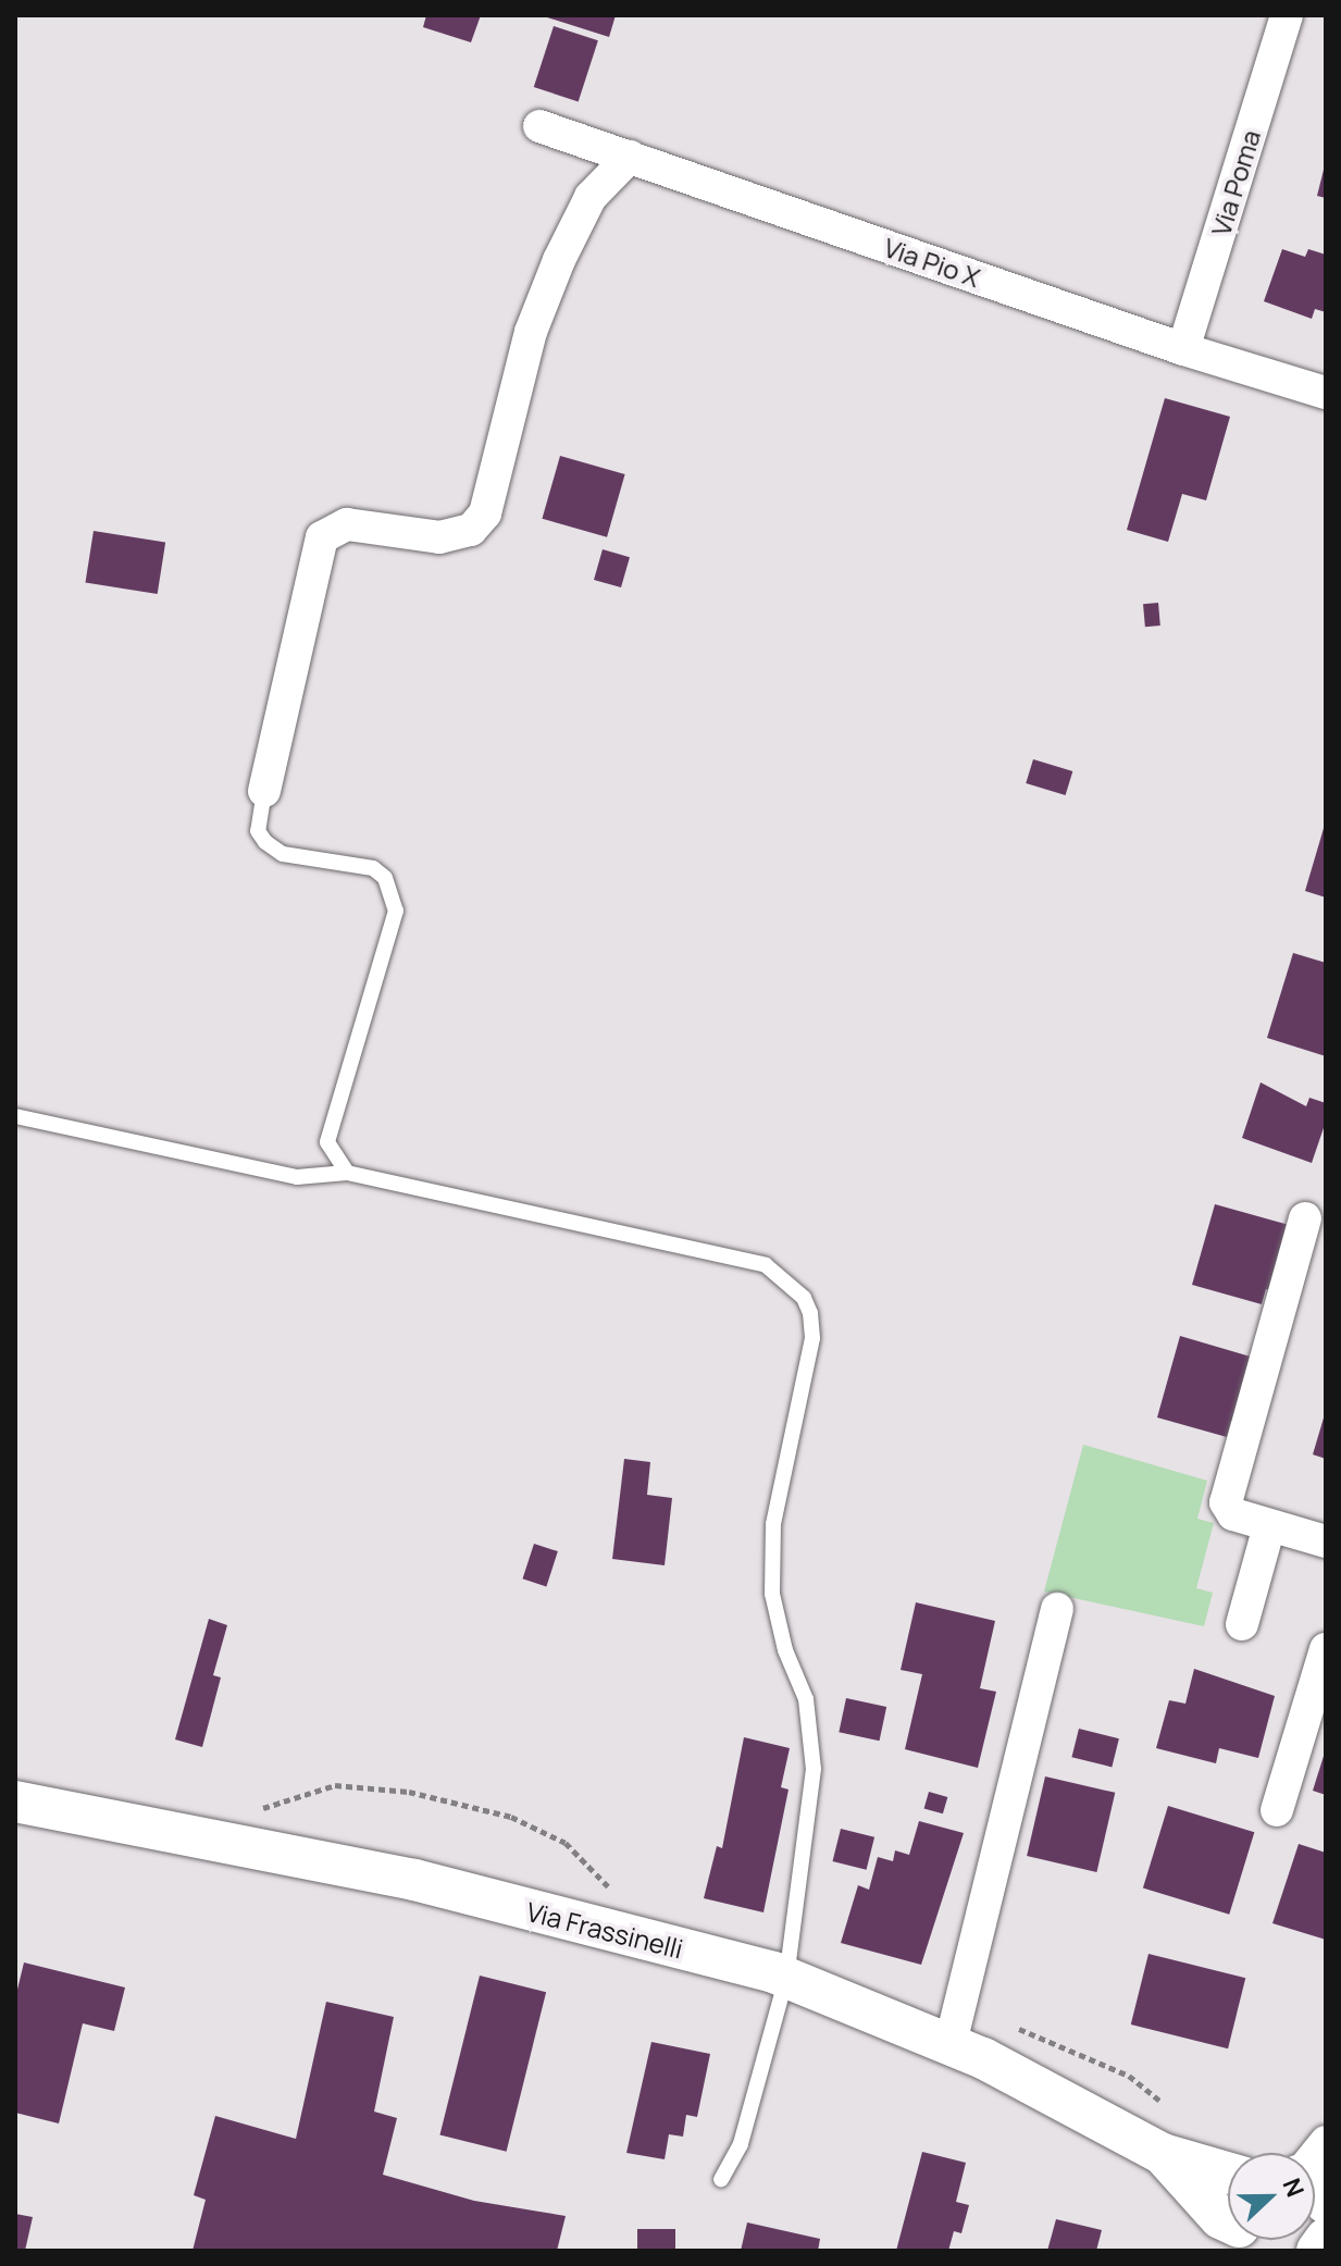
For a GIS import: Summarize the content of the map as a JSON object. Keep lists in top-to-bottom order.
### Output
{
  "streets": {
    "street": ["Via Poma", "Via Pio X", "Via Frassinelli"]
  },
  "crossings": [
    ["Via Poma", "Via Pio X"]
  ],
  "north": "right"
}
